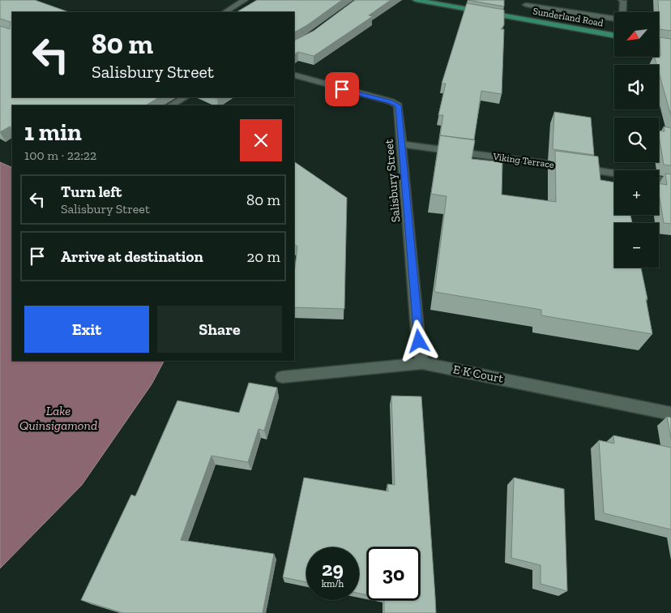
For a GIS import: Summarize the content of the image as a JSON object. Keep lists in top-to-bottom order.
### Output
{
  "streets": {
    "main road": ["Sunderland Road"],
    "street": ["Viking Terrace", "Salisbury Street", "E K Court"]
  },
  "crossings": [
    ["Viking Terrace", "Salisbury Street"],
    ["Salisbury Street", "E K Court"]
  ],
  "water": ["Lake Quinsigamond"],
  "north": "bottom left",
  "page": {
    "map_buttons": ["+", "−"],
    "turn": ["80 m", "Salisbury Street"],
    "heading": ["1 min", "100 m · 22:22"],
    "list": [
      {
        "name": "Turn left",
        "note": "Salisbury Street",
        "value": "80 m"
      },
      {
        "name": "Arrive at destination",
        "value": "20 m"
      }
    ],
    "buttons": ["Exit", "Share"],
    "speed": "29 km/h",
    "limit": "30"
  }
}
